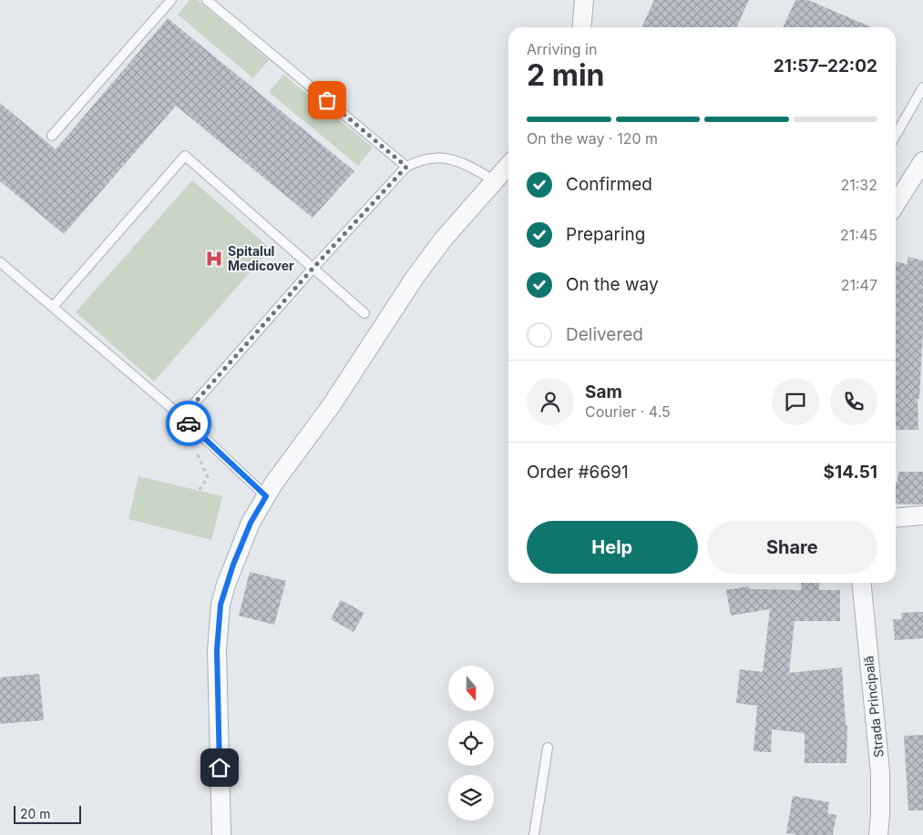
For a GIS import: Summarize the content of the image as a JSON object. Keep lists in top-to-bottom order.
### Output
{
  "streets": {
    "street": ["Strada Principală"]
  },
  "places": {
    "hospital": ["Spitalul Medicover"]
  },
  "scale_bar": "20 m",
  "north": "bottom",
  "page": {
    "heading": ["2 min", "Arriving in", "21:57–22:02"],
    "panel": [
      "Sam",
      "Courier · 4.5",
      "Order #6691",
      "$14.51"
    ],
    "bar": "On the way · 120 m",
    "list": [
      ["Confirmed", "21:32"],
      ["Preparing", "21:45"],
      ["On the way", "21:47"],
      "Delivered"
    ],
    "buttons": ["Help", "Share"],
    "scale": "20 m"
  }
}
